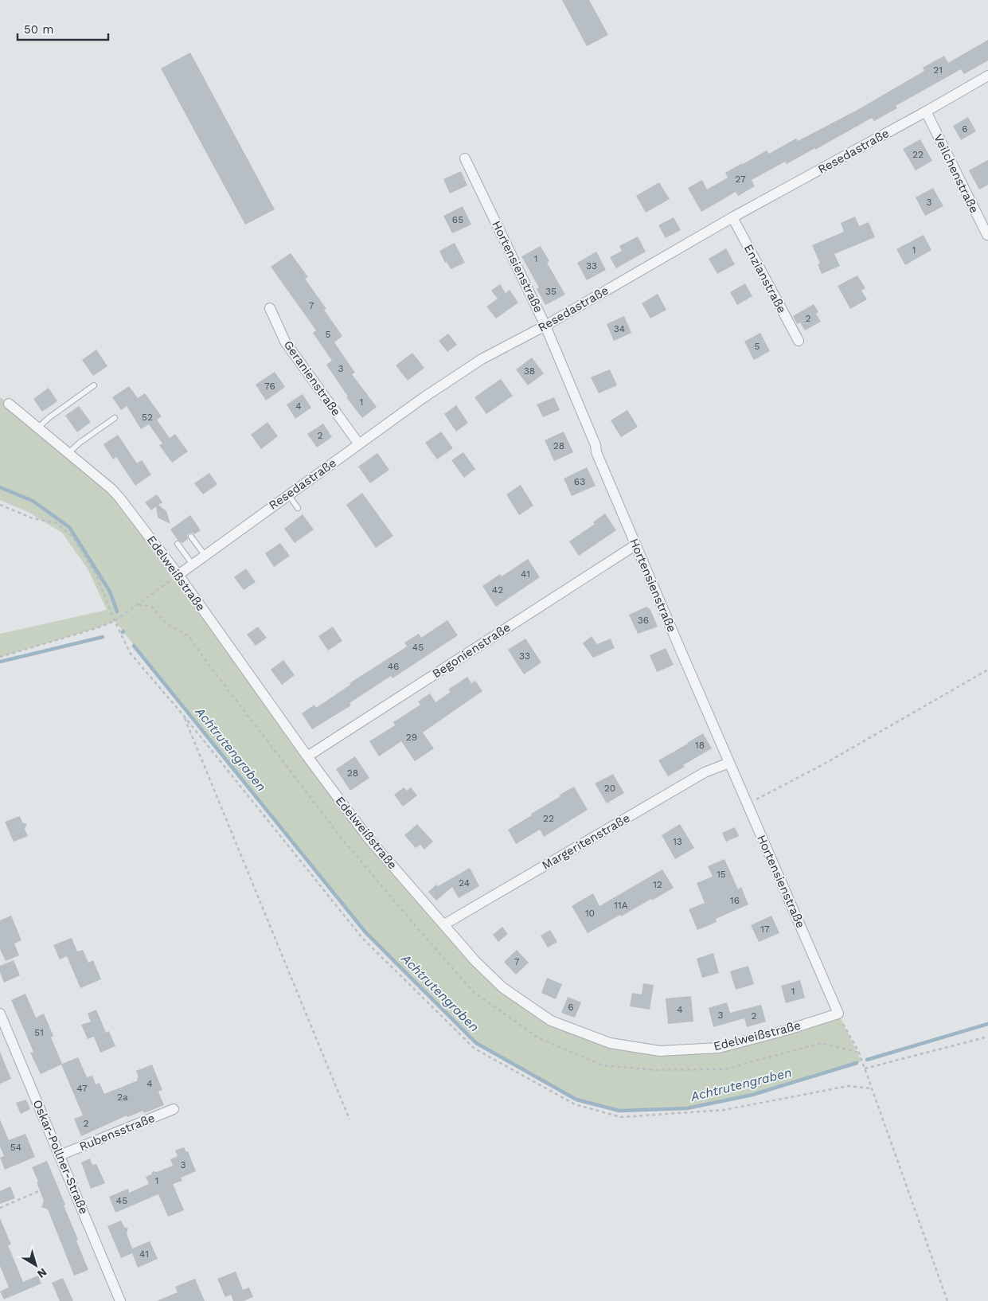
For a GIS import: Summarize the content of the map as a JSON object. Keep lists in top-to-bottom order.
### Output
{
  "streets": {
    "street": [
      "Resedastraße",
      "Veilchenstraße",
      "Hortensienstraße",
      "Enzianstraße",
      "Geranienstraße",
      "Edelweißstraße",
      "Begonienstraße",
      "Margeritenstraße",
      "Rubensstraße",
      "Oskar-Pollner-Straße"
    ]
  },
  "crossings": [
    ["Resedastraße", "Veilchenstraße"],
    ["Resedastraße", "Hortensienstraße"],
    ["Resedastraße", "Enzianstraße"],
    ["Resedastraße", "Geranienstraße"],
    ["Resedastraße", "Edelweißstraße"],
    ["Hortensienstraße", "Edelweißstraße"],
    ["Hortensienstraße", "Begonienstraße"],
    ["Hortensienstraße", "Margeritenstraße"],
    ["Edelweißstraße", "Begonienstraße"],
    ["Edelweißstraße", "Margeritenstraße"],
    ["Rubensstraße", "Oskar-Pollner-Straße"]
  ],
  "water": ["Achtrutengraben"],
  "house_numbers": [
    "21",
    "6",
    "22",
    "27",
    "3",
    "65",
    "1",
    "1",
    "33",
    "35",
    "7",
    "2",
    "34",
    "5",
    "5",
    "3",
    "38",
    "76",
    "1",
    "4",
    "52",
    "2",
    "28",
    "63",
    "41",
    "42",
    "36",
    "45",
    "33",
    "46",
    "29",
    "18",
    "28",
    "20",
    "22",
    "13",
    "15",
    "24",
    "12",
    "16",
    "11A",
    "10",
    "17",
    "7",
    "1",
    "6",
    "4",
    "3",
    "2",
    "51",
    "4",
    "47",
    "2a",
    "2",
    "54",
    "3",
    "1",
    "45",
    "41"
  ],
  "scale_bar": "50 m",
  "north": "bottom right"
}
